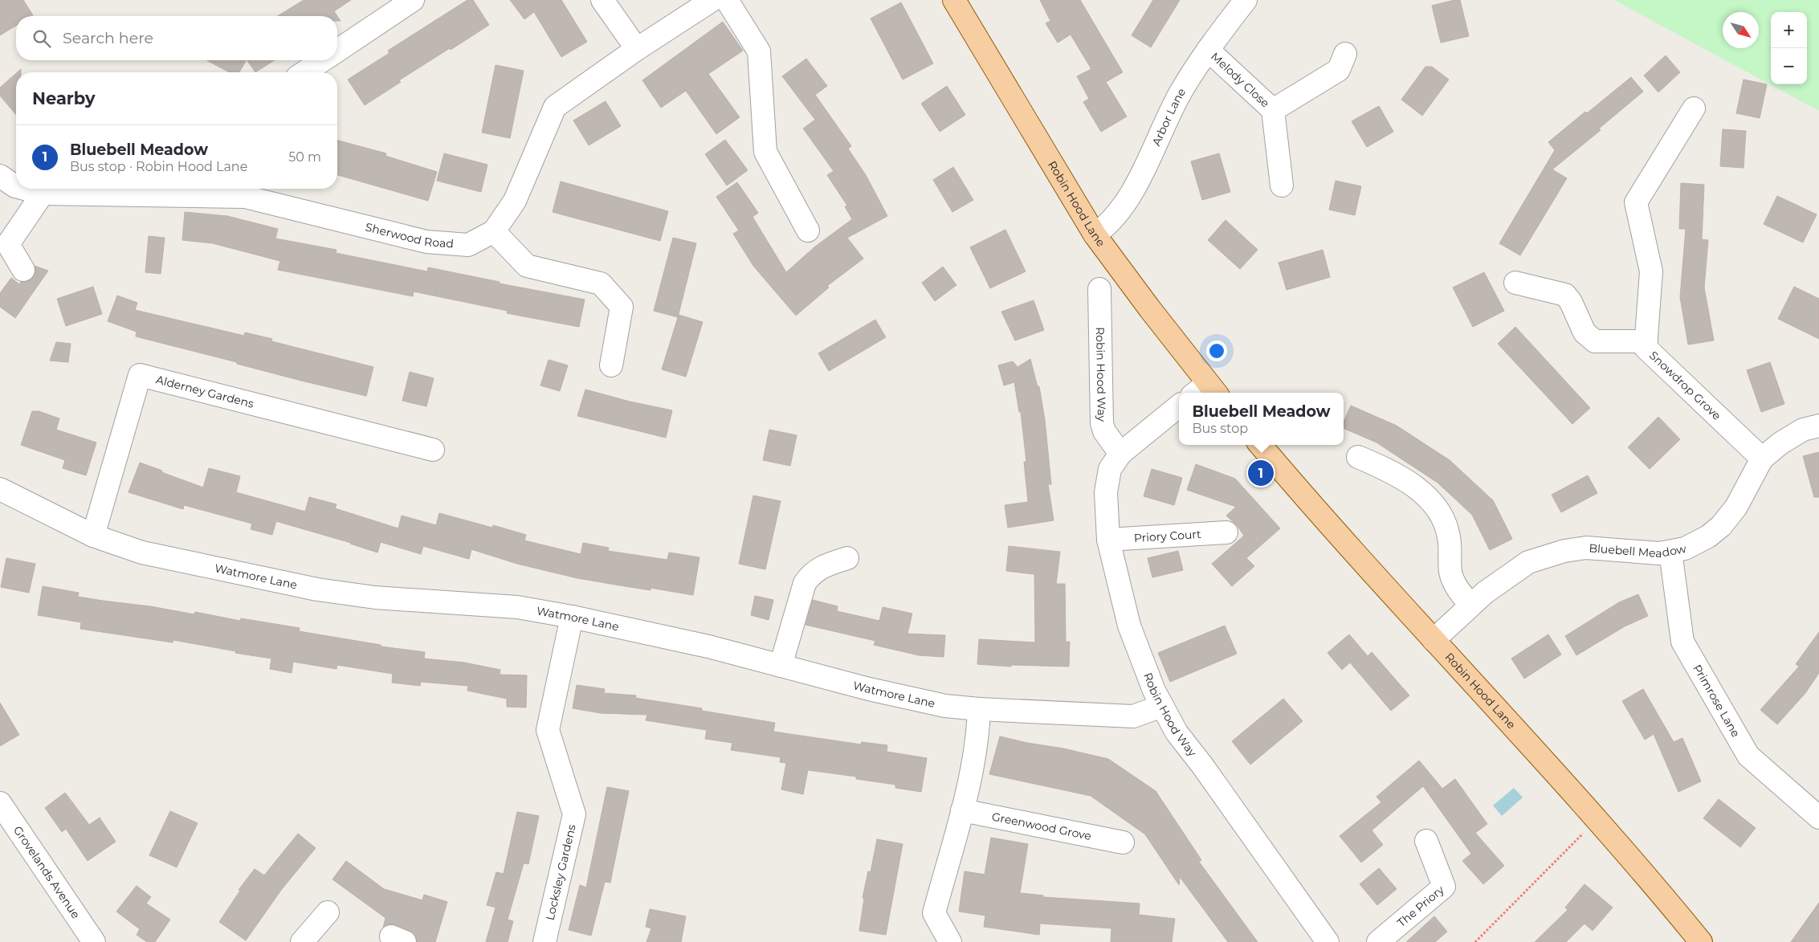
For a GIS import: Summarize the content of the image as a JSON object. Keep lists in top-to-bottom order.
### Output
{
  "streets": {
    "main road": ["Robin Hood Lane"],
    "street": [
      "Melody Close",
      "Arbor Lane",
      "Sherwood Road",
      "Robin Hood Way",
      "Snowdrop Grove",
      "Alderney Gardens",
      "Priory Court",
      "Bluebell Meadow",
      "Watmore Lane",
      "Primrose Lane",
      "Greenwood Grove",
      "Grovelands Avenue",
      "Locksley Gardens",
      "The Priory"
    ]
  },
  "crossings": [
    ["Melody Close", "Arbor Lane"],
    ["Arbor Lane", "Robin Hood Lane"],
    ["Robin Hood Lane", "Bluebell Meadow"],
    ["Robin Hood Way", "Priory Court"],
    ["Robin Hood Way", "Watmore Lane"],
    ["Snowdrop Grove", "Bluebell Meadow"],
    ["Alderney Gardens", "Watmore Lane"],
    ["Bluebell Meadow", "Primrose Lane"],
    ["Watmore Lane", "Locksley Gardens"]
  ],
  "north": "bottom right",
  "page": {
    "map_buttons": ["+", "−"],
    "search": "Search here",
    "heading": "Nearby",
    "list": [
      {
        "mark": "1",
        "name": "Bluebell Meadow",
        "note": "Bus stop · Robin Hood Lane",
        "value": "50 m"
      }
    ],
    "popup": ["Bluebell Meadow", "Bus stop"],
    "pins": "1"
  }
}
